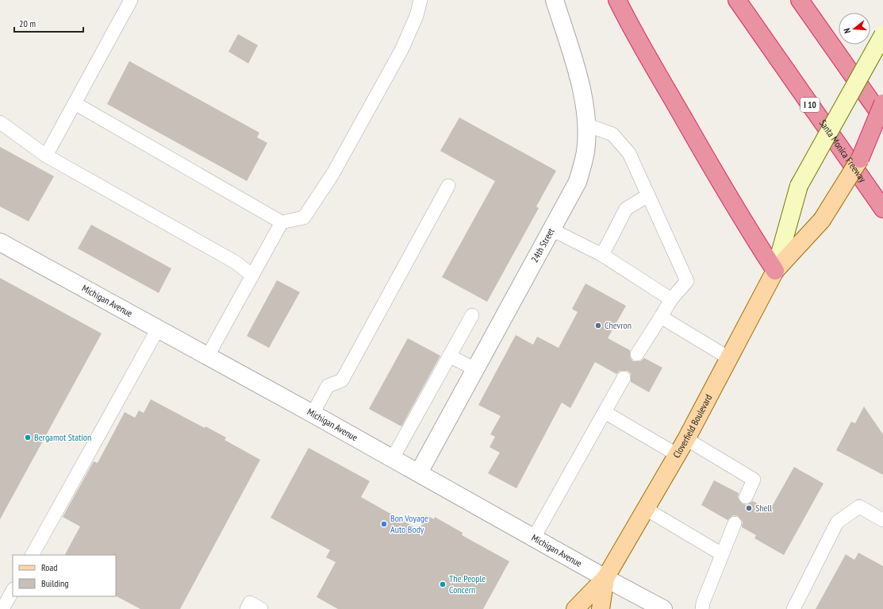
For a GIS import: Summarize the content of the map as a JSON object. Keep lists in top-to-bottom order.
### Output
{
  "streets": {
    "highway": ["I 10", "Santa Monica Freeway"],
    "main road": ["Cloverfield Boulevard"],
    "street": ["24th Street", "Michigan Avenue"]
  },
  "crossings": [
    ["24th Street", "Michigan Avenue"],
    ["Michigan Avenue", "Cloverfield Boulevard"]
  ],
  "places": [
    "Chevron",
    "Bergamot Station",
    "Shell",
    "Bon Voyage Auto Body",
    "The People Concern"
  ],
  "legend": ["Road", "Building"],
  "scale_bar": "20 m",
  "north": "left"
}
